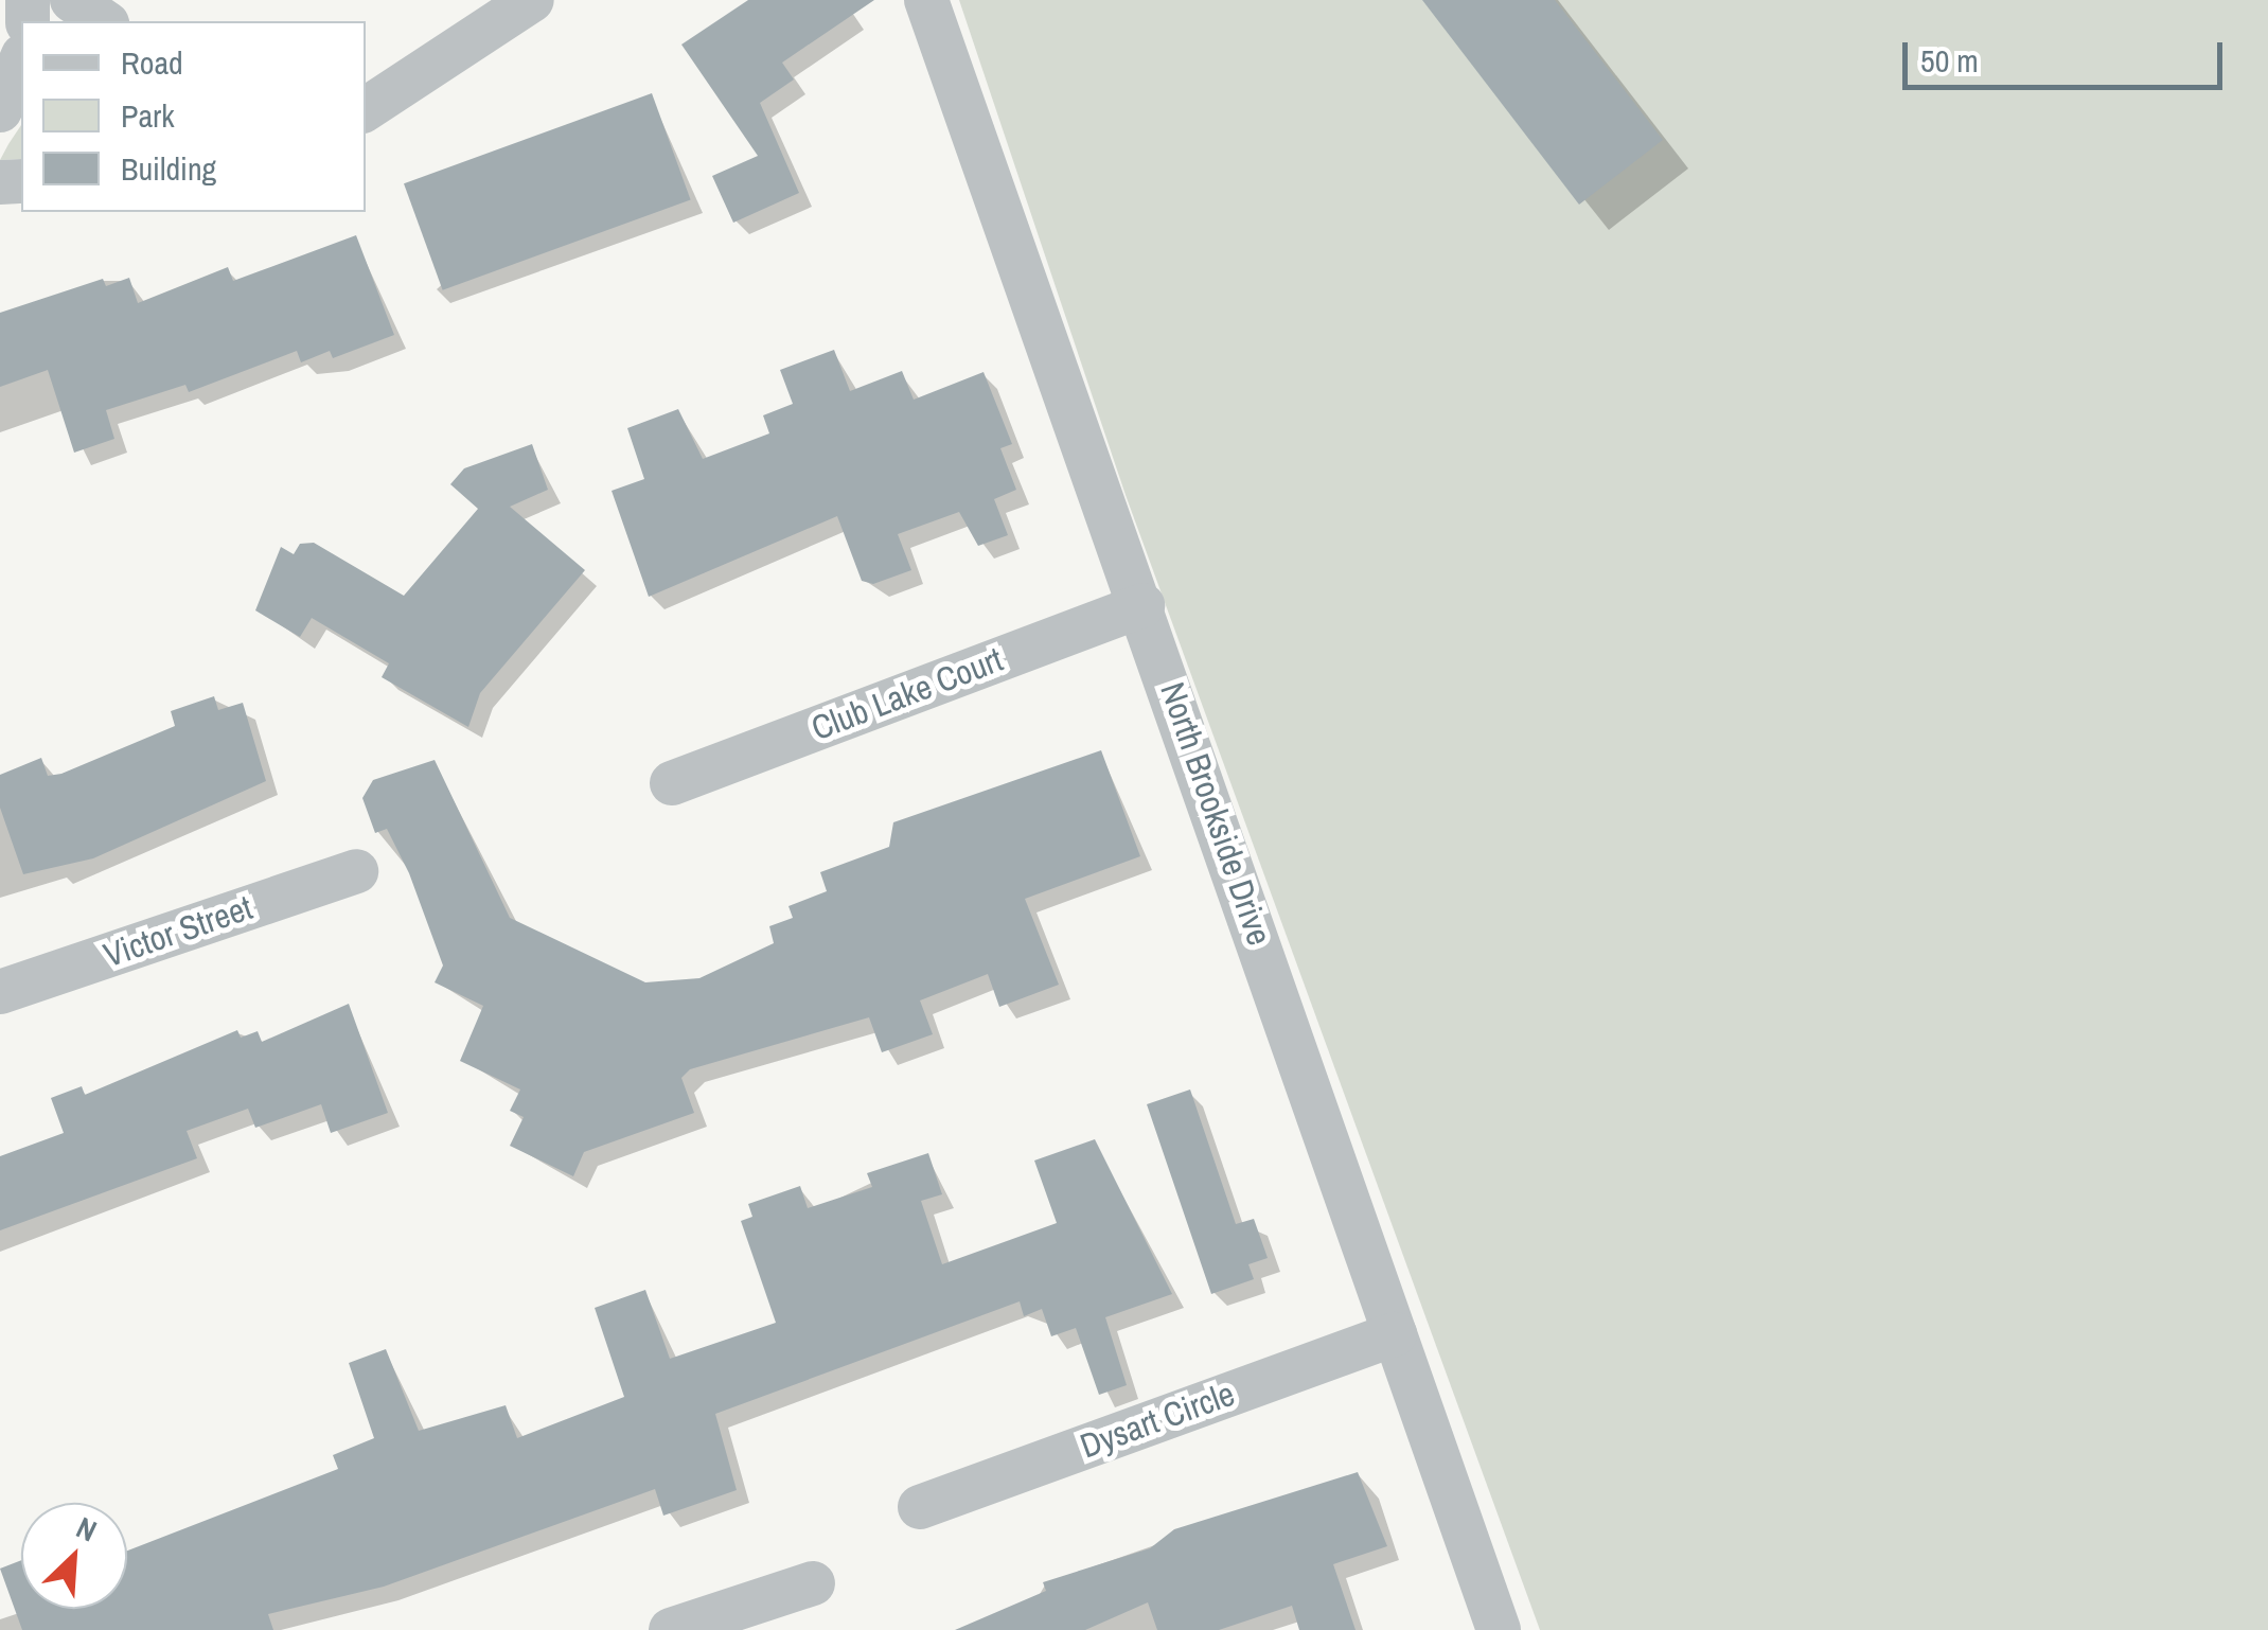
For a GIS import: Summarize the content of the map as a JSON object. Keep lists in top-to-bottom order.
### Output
{
  "streets": {
    "street": [
      "Club Lake Court",
      "North Brookside Drive",
      "Victor Street",
      "Dysart Circle"
    ]
  },
  "crossings": [
    ["Club Lake Court", "North Brookside Drive"],
    ["North Brookside Drive", "Dysart Circle"]
  ],
  "legend": ["Road", "Park", "Building"],
  "scale_bar": "50 m",
  "north": "top right"
}
